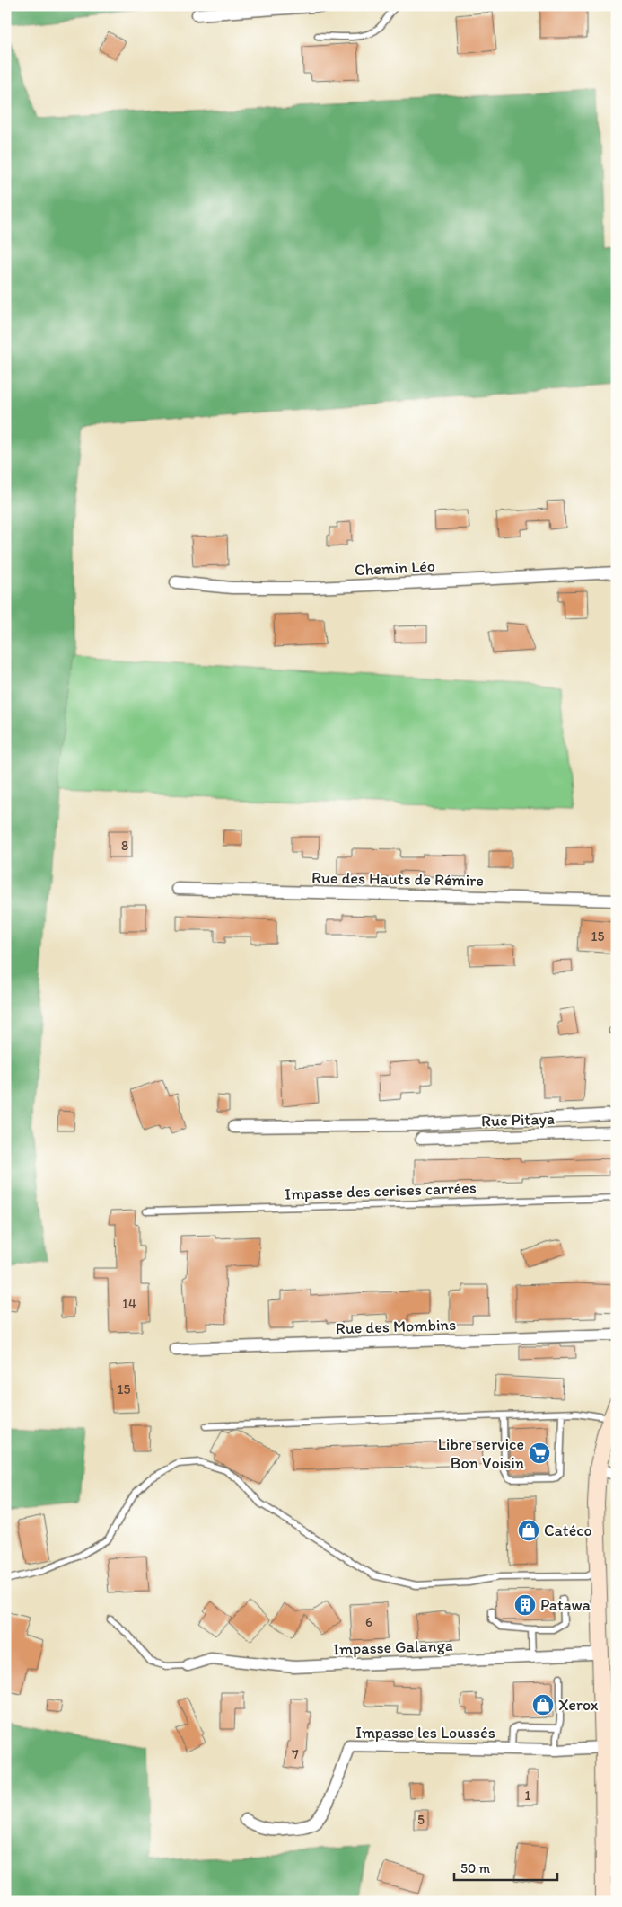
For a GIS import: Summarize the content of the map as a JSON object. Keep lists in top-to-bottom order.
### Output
{
  "streets": {
    "street": [
      "Chemin Léo",
      "Rue des Hauts de Rémire",
      "Rue Pitaya",
      "Rue des Mombins",
      "Impasse Galanga",
      "Impasse les Loussés"
    ],
    "lane": ["Impasse des cerises carrées"]
  },
  "places": {
    "supermarket": ["Libre service Bon Voisin"],
    "shop": ["Catéco", "Xerox"],
    "building": ["Patawa"]
  },
  "house_numbers": [
    "8",
    "15",
    "14",
    "15",
    "6",
    "7",
    "1",
    "5"
  ],
  "scale_bar": "50 m"
}
